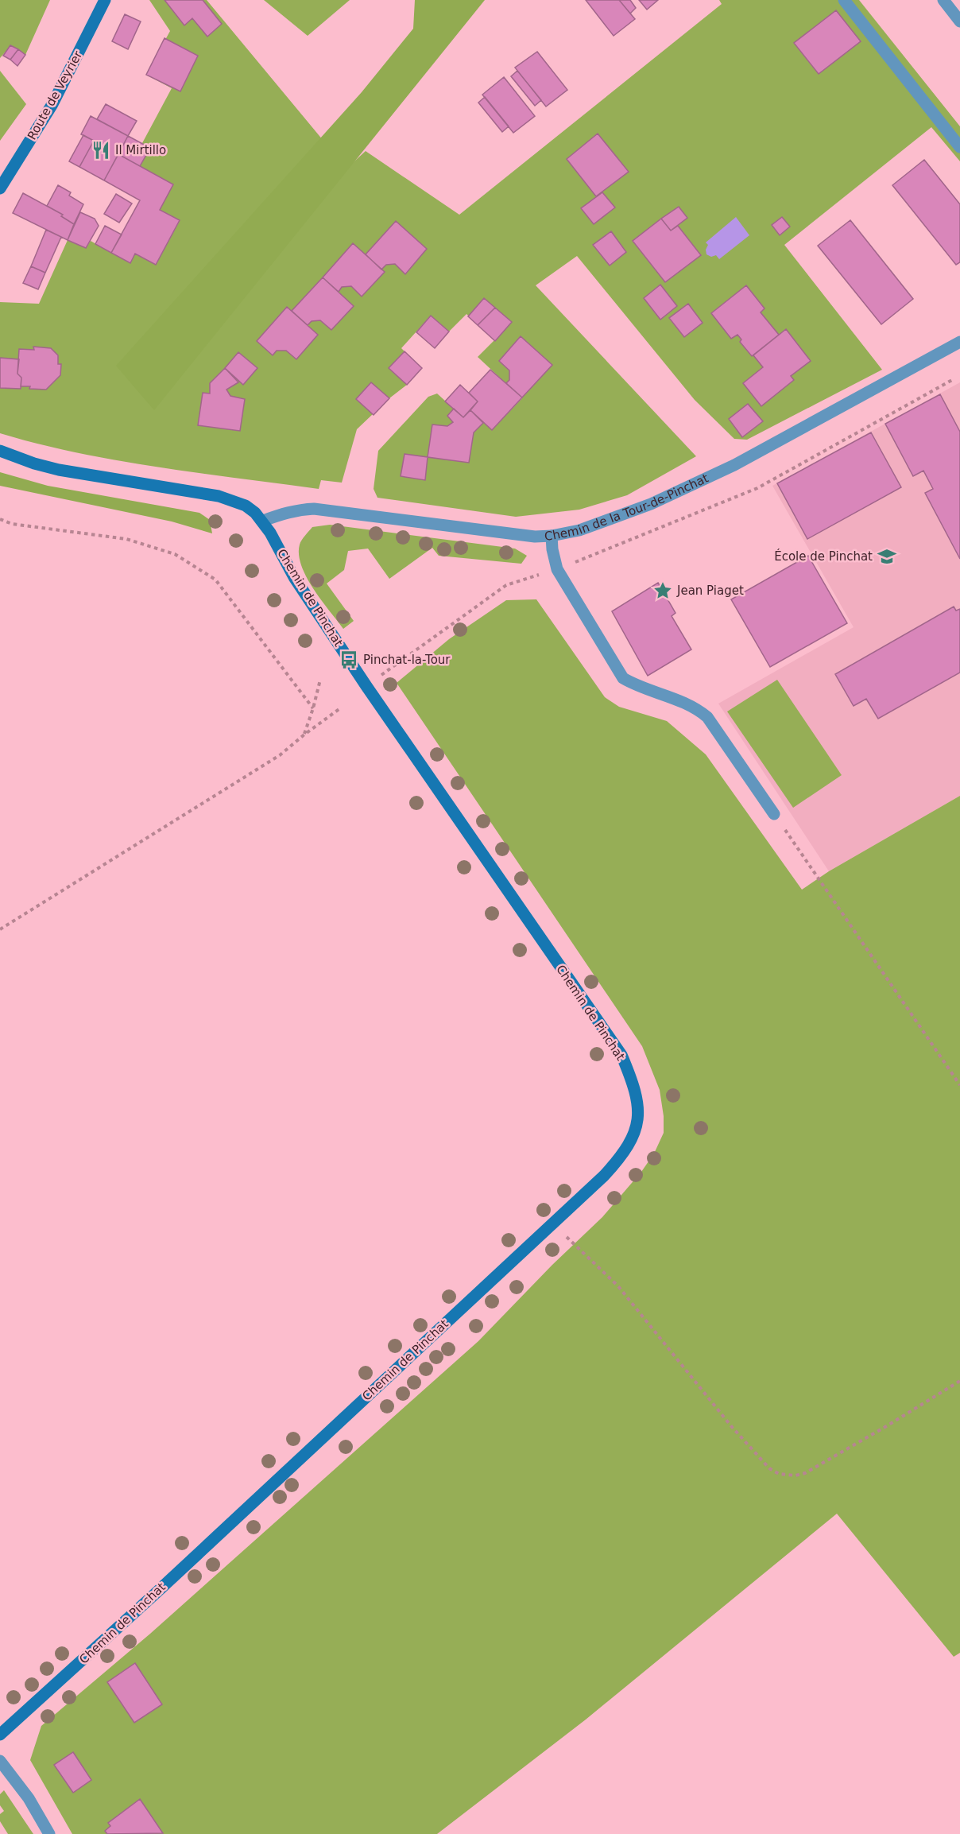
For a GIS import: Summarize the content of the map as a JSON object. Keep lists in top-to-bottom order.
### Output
{
  "streets": {
    "street": ["Route de Veyrier", "Chemin de la Tour-de-Pinchat", "Chemin de Pinchat"]
  },
  "crossings": [
    ["Chemin de la Tour-de-Pinchat", "Chemin de Pinchat"]
  ],
  "places": {
    "restaurant": ["Il Mirtillo"],
    "school or university": ["École de Pinchat"],
    "place": ["Jean Piaget"],
    "bus stop": ["Pinchat-la-Tour"]
  }
}
